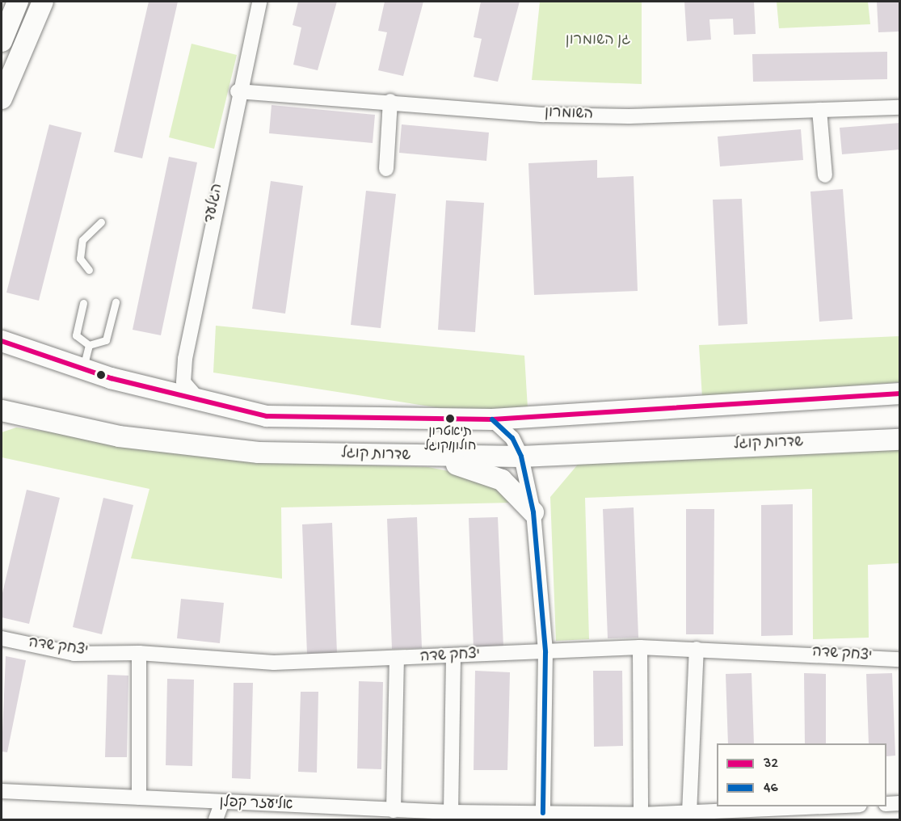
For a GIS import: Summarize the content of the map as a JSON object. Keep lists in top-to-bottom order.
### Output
{
  "streets": {
    "street": [
      "השומרון",
      "הגלעד",
      "שדרות קוגל",
      "יצחק שדה",
      "אליעזר קפלן"
    ]
  },
  "crossings": [
    ["השומרון", "הגלעד"]
  ],
  "parks": ["גן השומרון"],
  "places": ["תיאטרון חולון/קוגל"],
  "lines": ["transit line 32", "transit line 46"],
  "legend": ["32", "46"]
}
